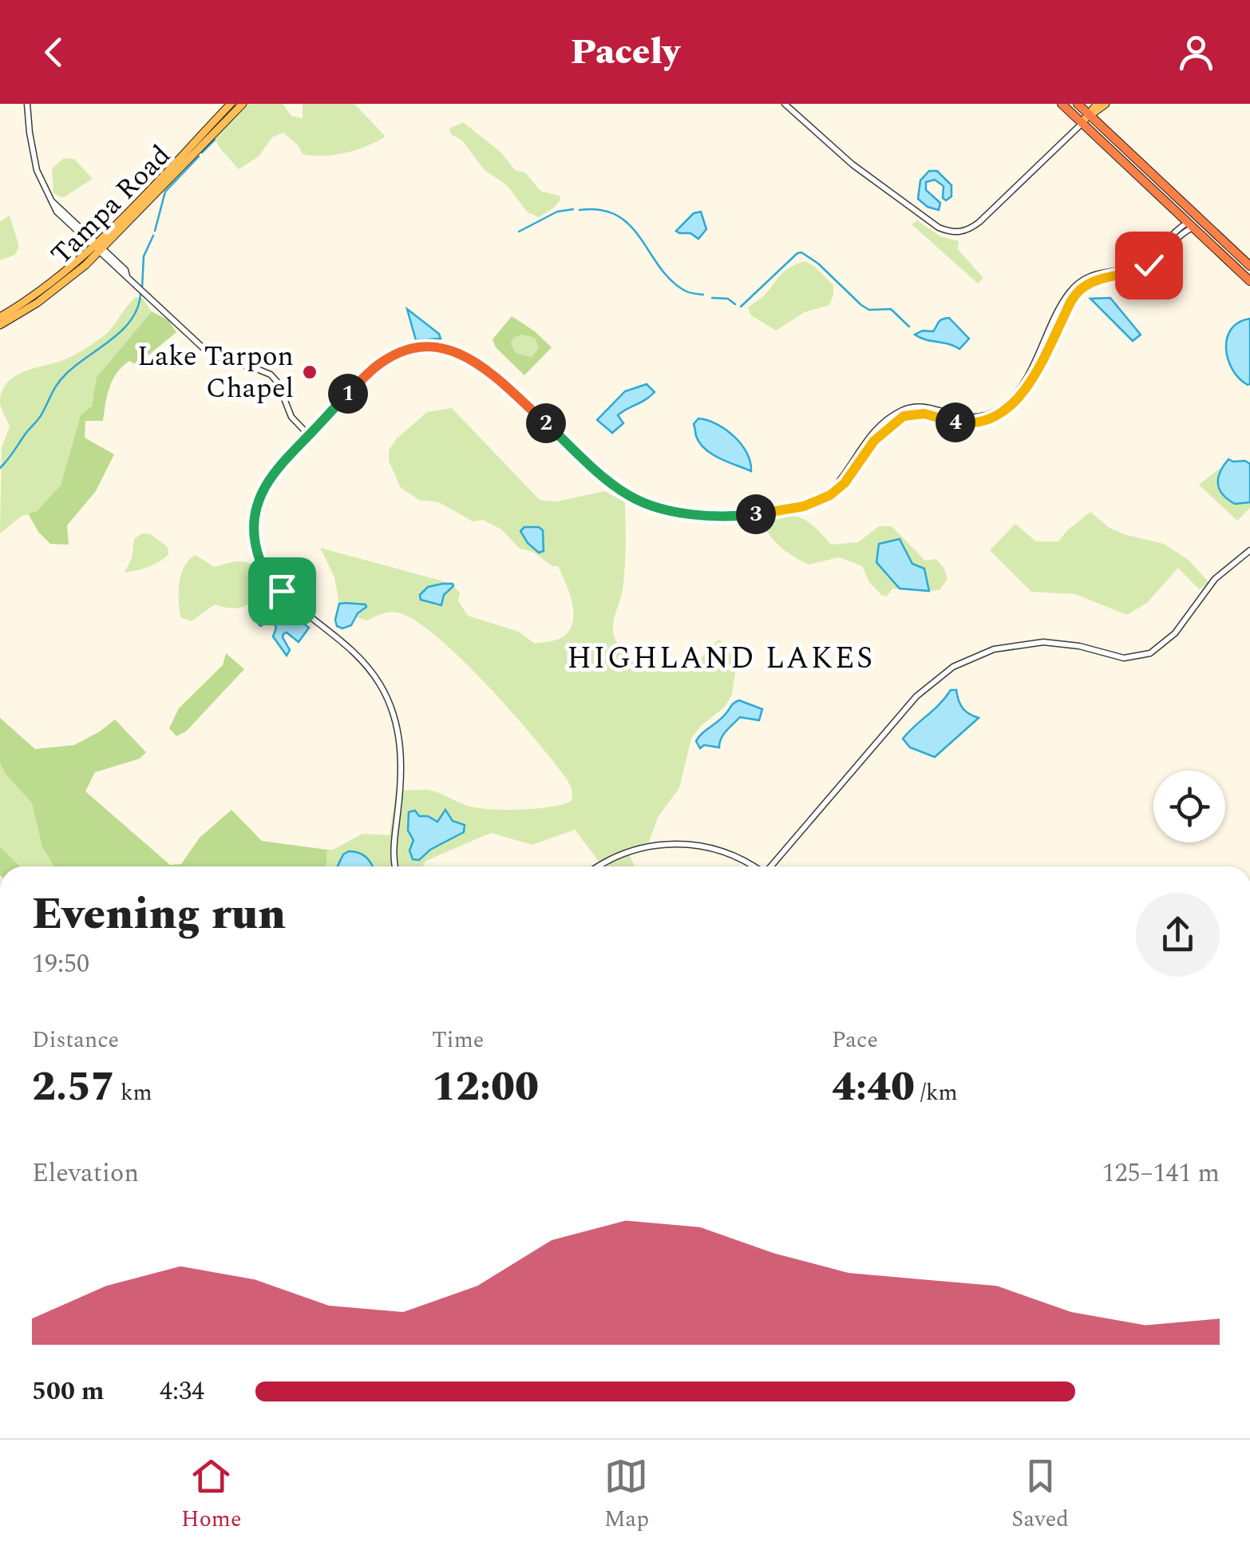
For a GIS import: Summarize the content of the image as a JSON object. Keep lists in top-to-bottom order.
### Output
{
  "streets": {
    "main road": ["Tampa Road"]
  },
  "districts": ["HIGHLAND LAKES"],
  "places": ["Lake Tarpon Chapel"],
  "page": {
    "header": "Pacely",
    "pins": [
      "1",
      "4",
      "2",
      "3"
    ],
    "heading": ["Evening run", "19:50"],
    "stats": [
      ["Distance", "2.57 km"],
      ["Time", "12:00"],
      ["Pace", "4:40 /km"]
    ],
    "chart": ["Elevation", "125–141 m"],
    "list": [
      {
        "name": "500 m",
        "note": "4:34"
      }
    ],
    "tabs": ["Home", "Map", "Saved"]
  }
}
